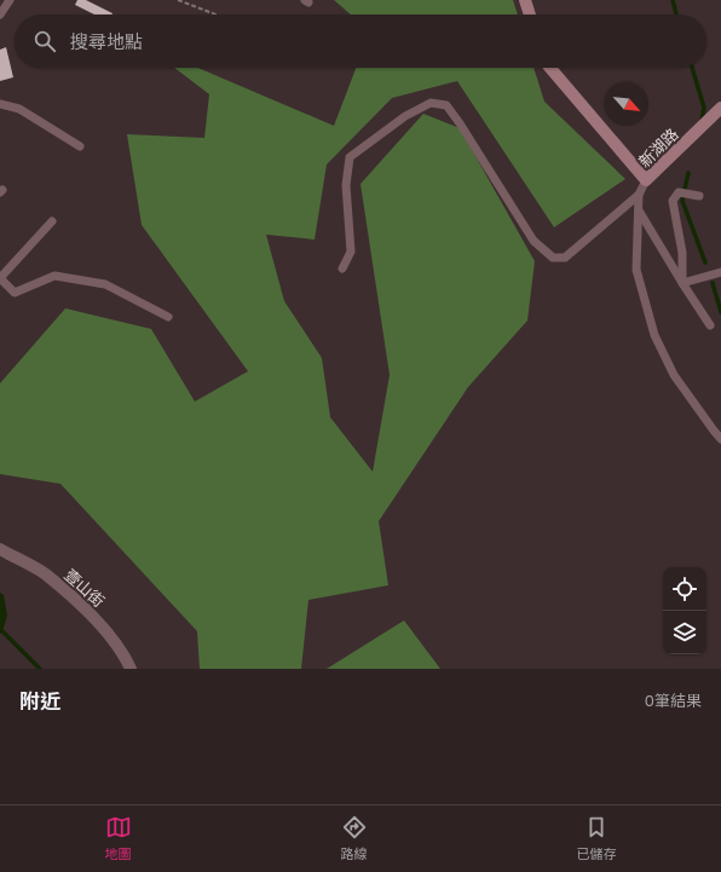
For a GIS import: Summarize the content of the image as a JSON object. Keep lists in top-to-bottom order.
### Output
{
  "streets": {
    "main road": ["新湖路"],
    "street": ["壹山街"]
  },
  "north": "bottom right",
  "page": {
    "search": "搜尋地點",
    "heading": ["附近", "0筆結果"],
    "nav": ["地圖", "路線", "已儲存"]
  }
}
